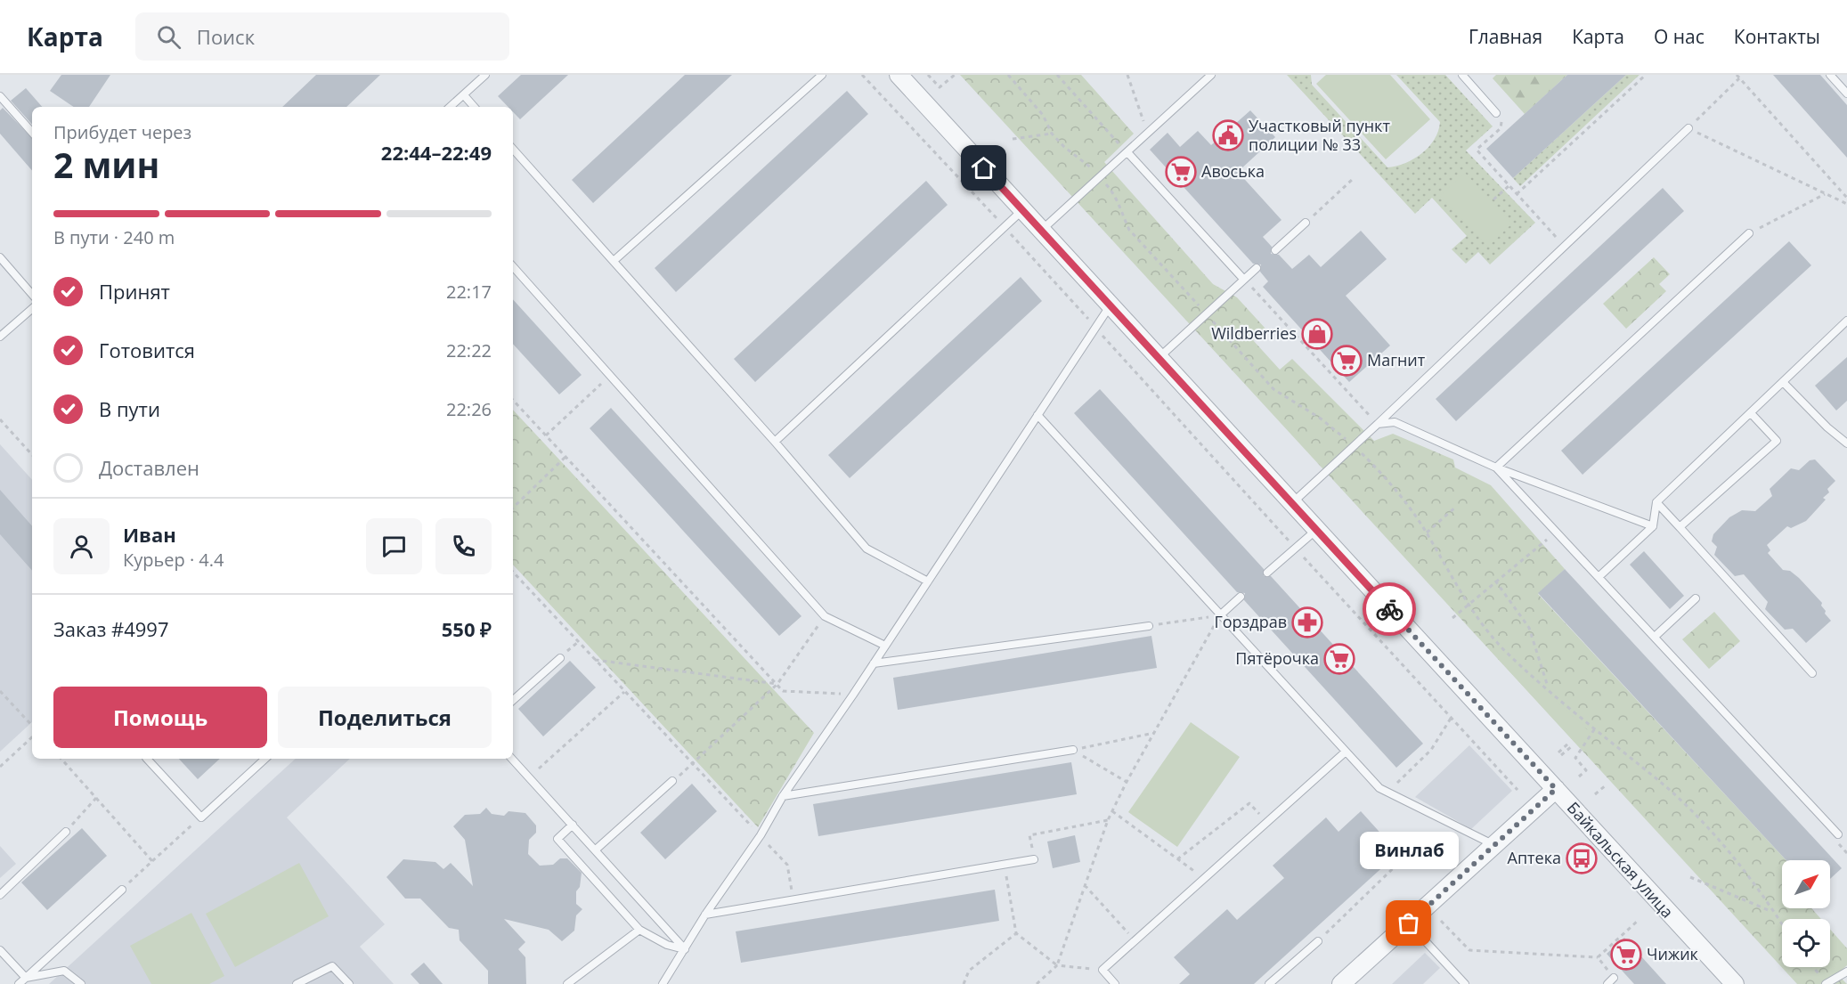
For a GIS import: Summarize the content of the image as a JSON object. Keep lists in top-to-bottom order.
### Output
{
  "streets": {
    "street": ["Байкальская улица"]
  },
  "places": {
    "public building": ["Участковый пункт полиции № 33"],
    "supermarket": [
      "Авоська",
      "Магнит",
      "Пятёрочка",
      "Чижик"
    ],
    "shop": ["Wildberries"],
    "pharmacy": ["Горздрав"],
    "bus stop": ["Аптека"],
    "other": ["Винлаб"]
  },
  "north": "top right",
  "page": {
    "header": "Карта",
    "search": "Поиск",
    "nav": [
      "Главная",
      "Карта",
      "О нас",
      "Контакты"
    ],
    "heading": ["2 мин", "Прибудет через", "22:44–22:49"],
    "panel": [
      "Иван",
      "Курьер · 4.4",
      "Заказ #4997",
      "550 ₽"
    ],
    "bar": "В пути · 240 m",
    "list": [
      ["Принят", "22:17"],
      ["Готовится", "22:22"],
      ["В пути", "22:26"],
      "Доставлен"
    ],
    "buttons": ["Помощь", "Поделиться"],
    "bubble": "Винлаб"
  }
}
